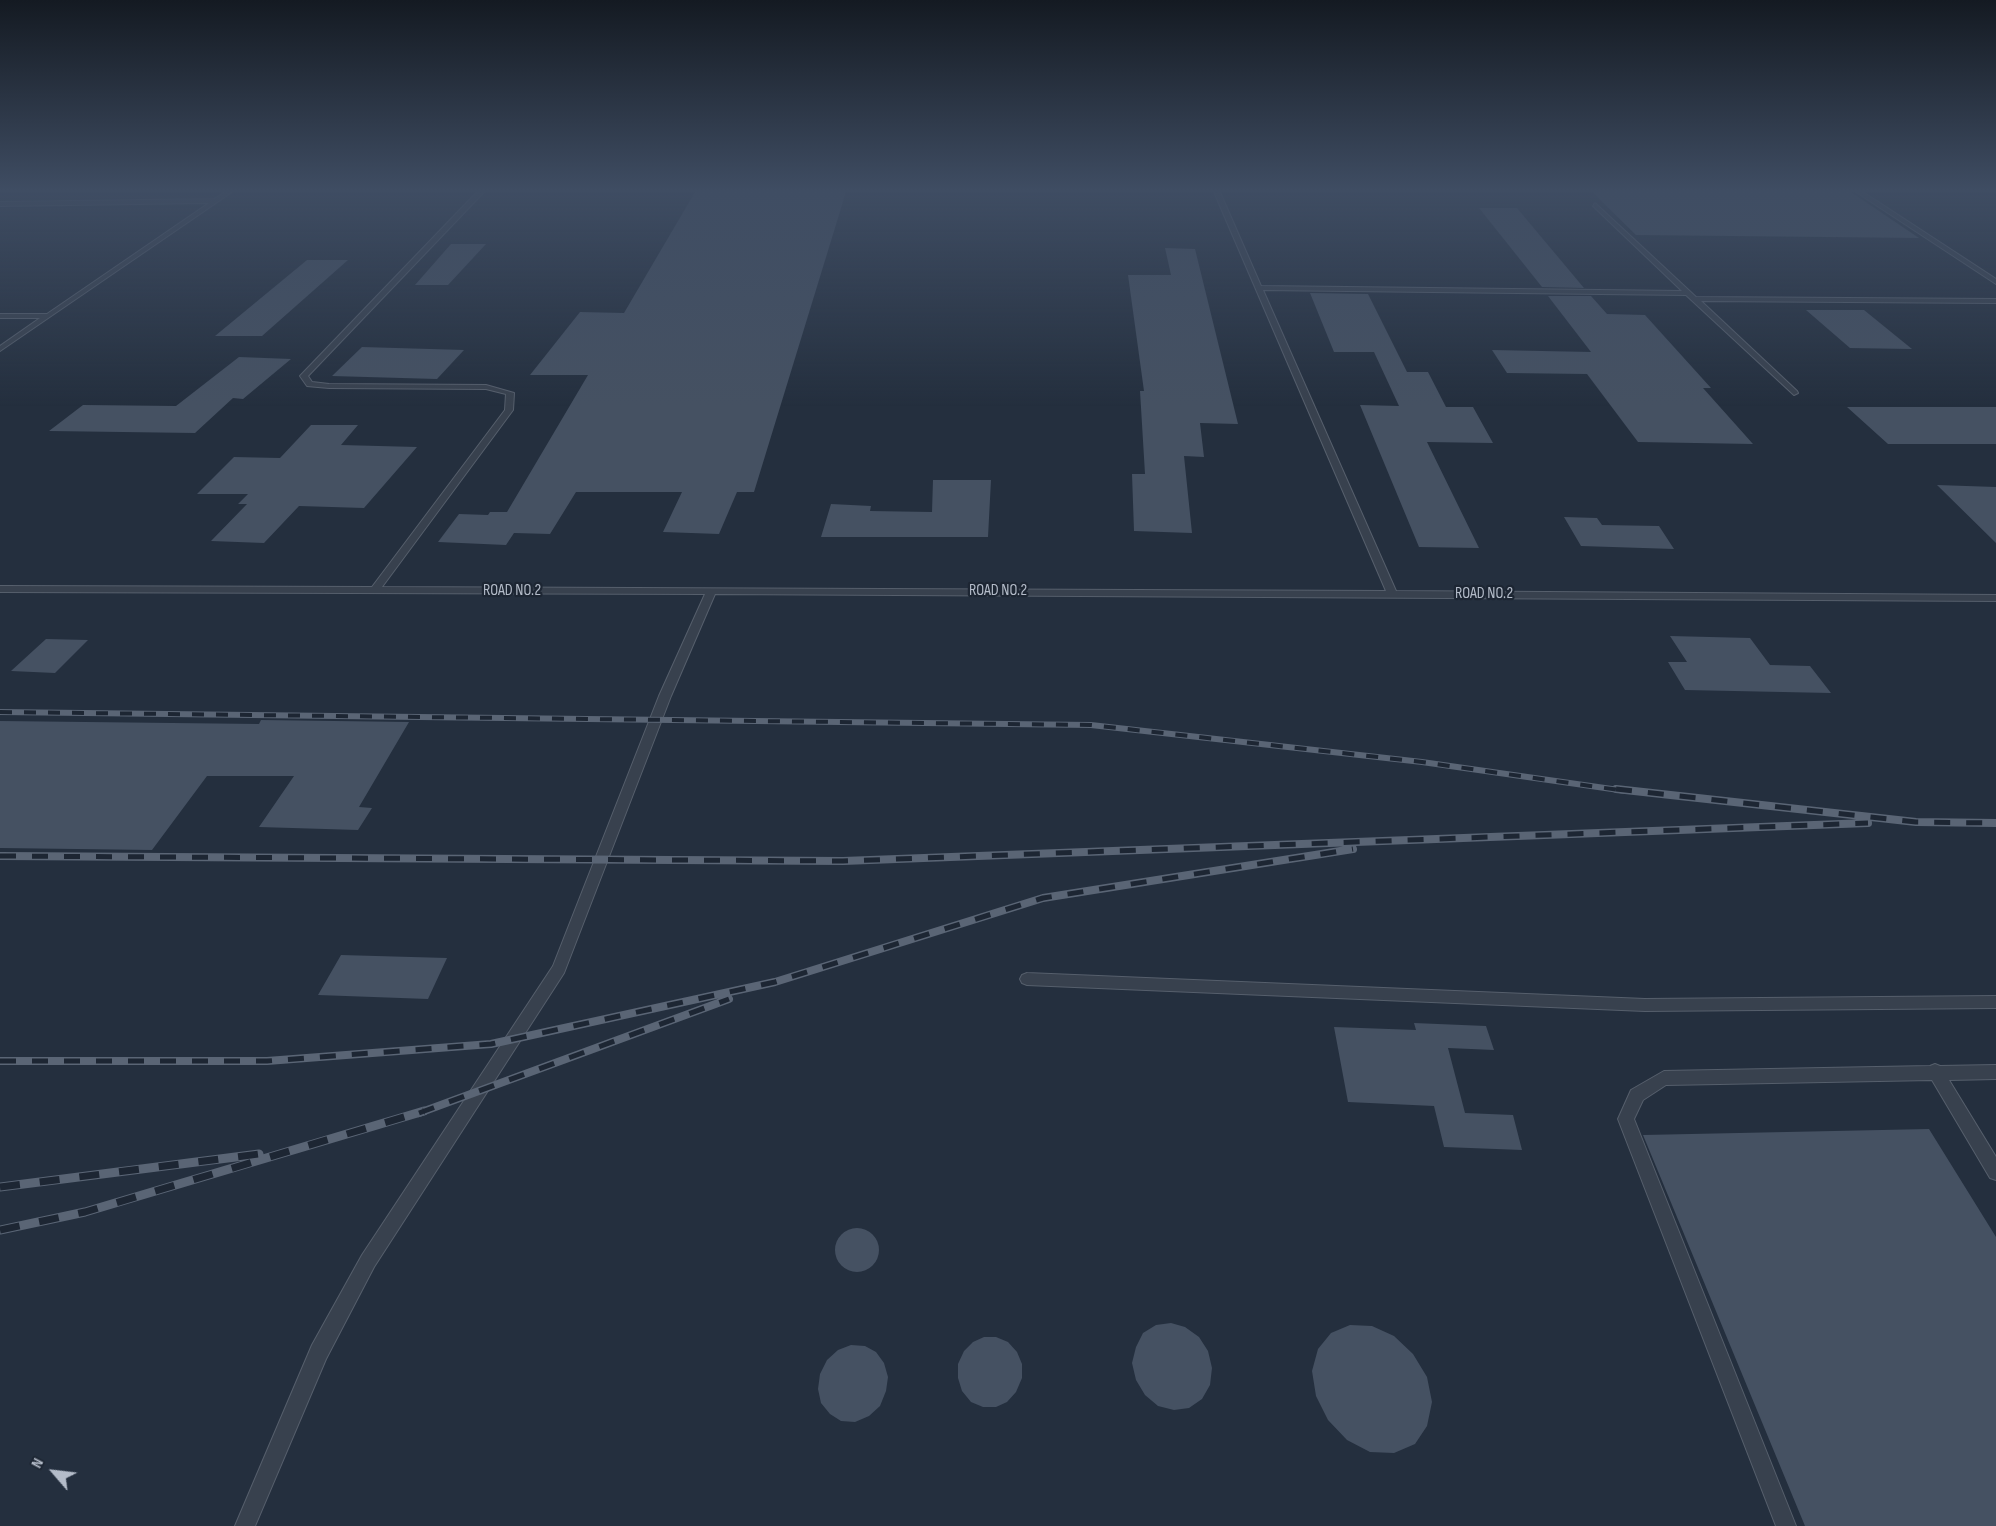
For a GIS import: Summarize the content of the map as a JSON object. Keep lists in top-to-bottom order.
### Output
{
  "streets": {
    "lane": ["ROAD NO.2"]
  },
  "north": "top left"
}
